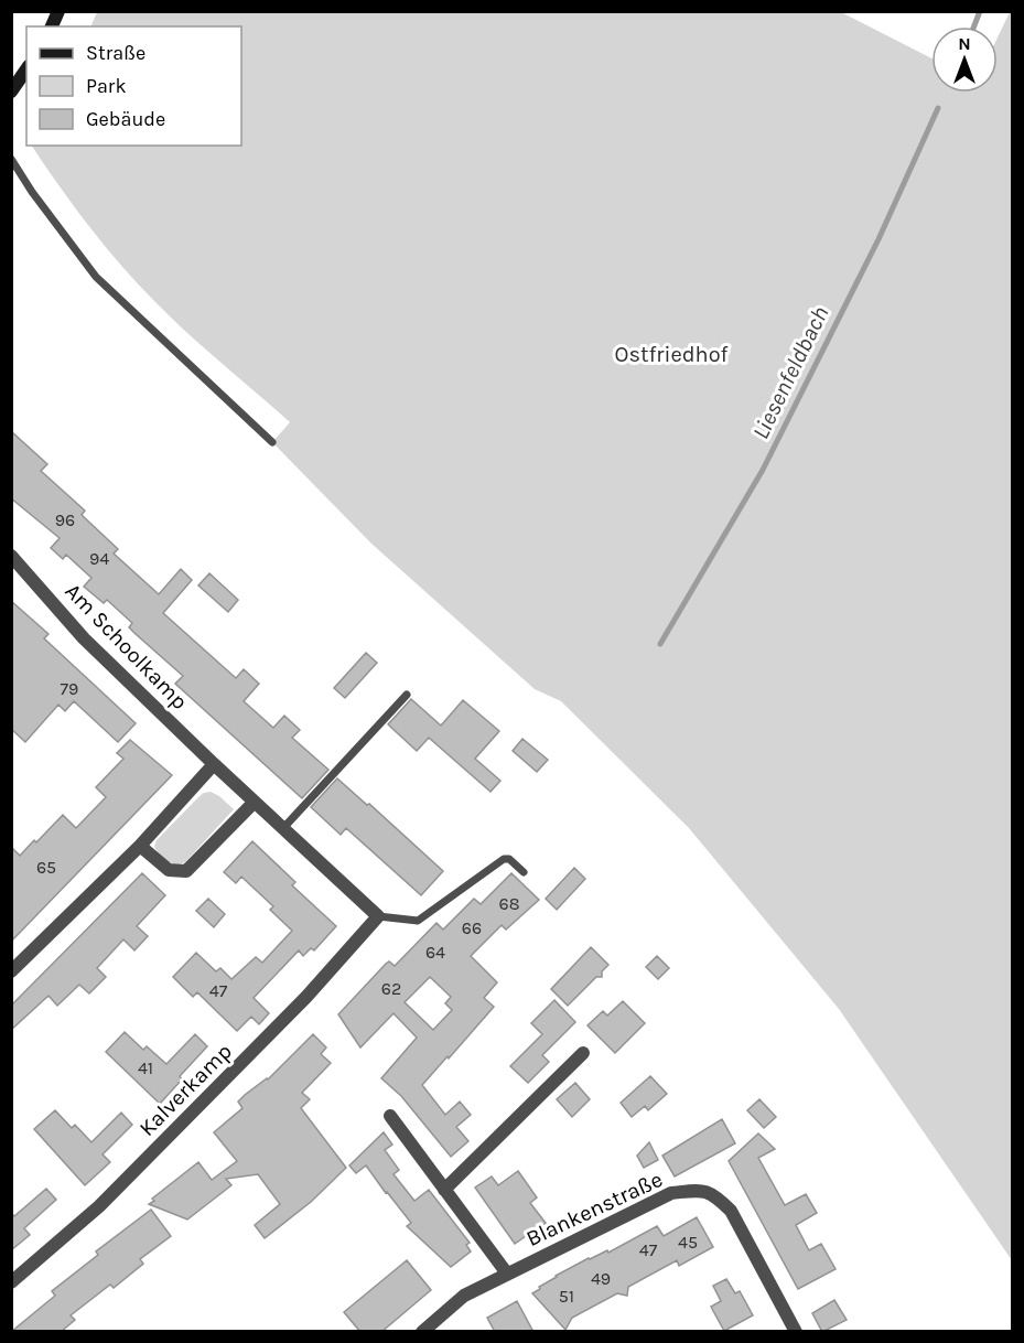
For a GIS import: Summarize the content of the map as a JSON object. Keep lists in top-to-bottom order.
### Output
{
  "streets": {
    "street": ["Am Schoolkamp", "Kalverkamp", "Blankenstraße"]
  },
  "crossings": [
    ["Am Schoolkamp", "Kalverkamp"]
  ],
  "water": ["Liesenfeldbach"],
  "parks": ["Ostfriedhof"],
  "house_numbers": [
    "96",
    "94",
    "79",
    "65",
    "68",
    "66",
    "64",
    "62",
    "47",
    "41",
    "45",
    "47",
    "49",
    "51"
  ],
  "legend": ["Straße", "Park", "Gebäude"],
  "north": "top"
}
